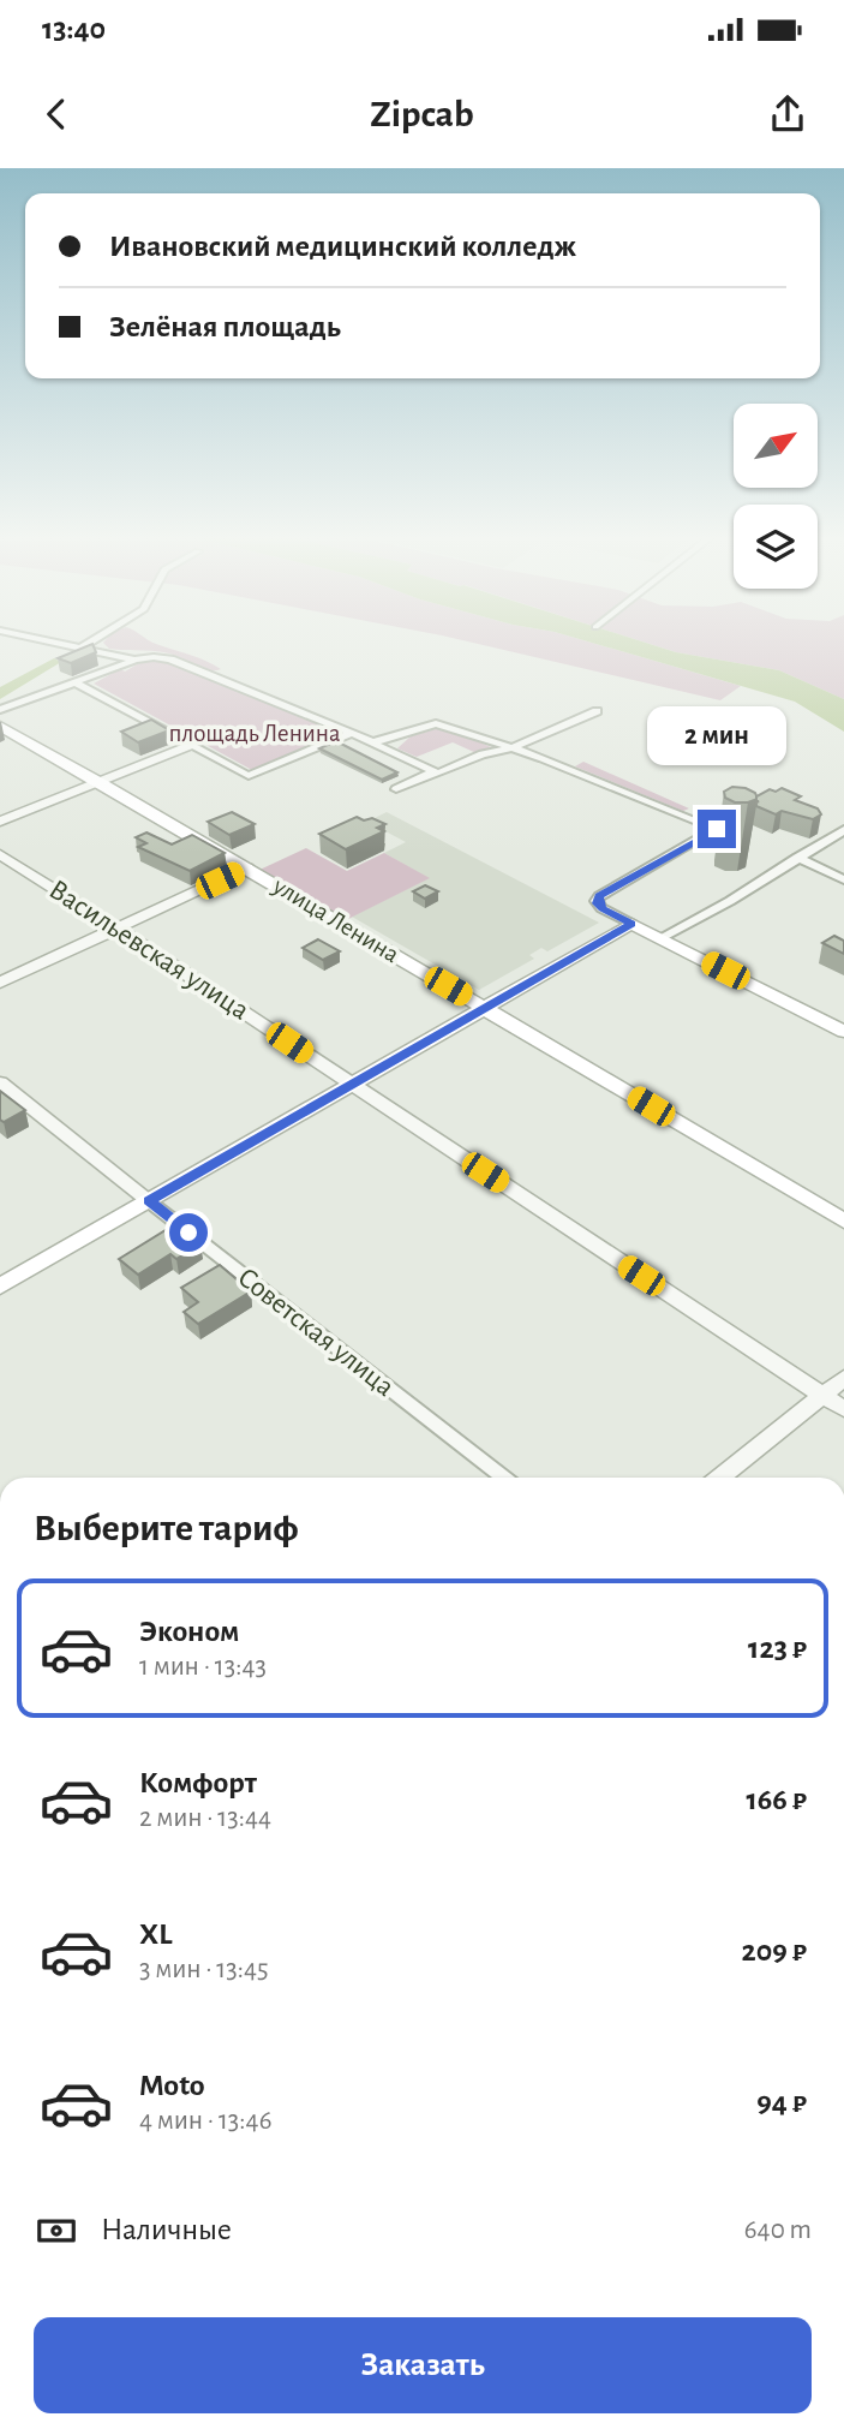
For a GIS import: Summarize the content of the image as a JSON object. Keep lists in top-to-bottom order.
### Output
{
  "streets": {
    "main road": ["улица Ленина"],
    "street": ["Васильевская улица", "Советская улица"]
  },
  "parks": ["площадь Ленина"],
  "north": "top right",
  "page": {
    "status": "13:40",
    "header": "Zipcab",
    "banner": ["Ивановский медицинский колледж", "Зелёная площадь"],
    "bubble": "2 мин",
    "heading": "Выберите тариф",
    "list": [
      {
        "name": "Эконом",
        "note": "1 мин · 13:43",
        "value": "123 ₽"
      },
      {
        "name": "Комфорт",
        "note": "2 мин · 13:44",
        "value": "166 ₽"
      },
      {
        "name": "XL",
        "note": "3 мин · 13:45",
        "value": "209 ₽"
      },
      {
        "name": "Moto",
        "note": "4 мин · 13:46",
        "value": "94 ₽"
      }
    ],
    "pay": ["Наличные", "640 m"],
    "buttons": "Заказать"
  }
}
